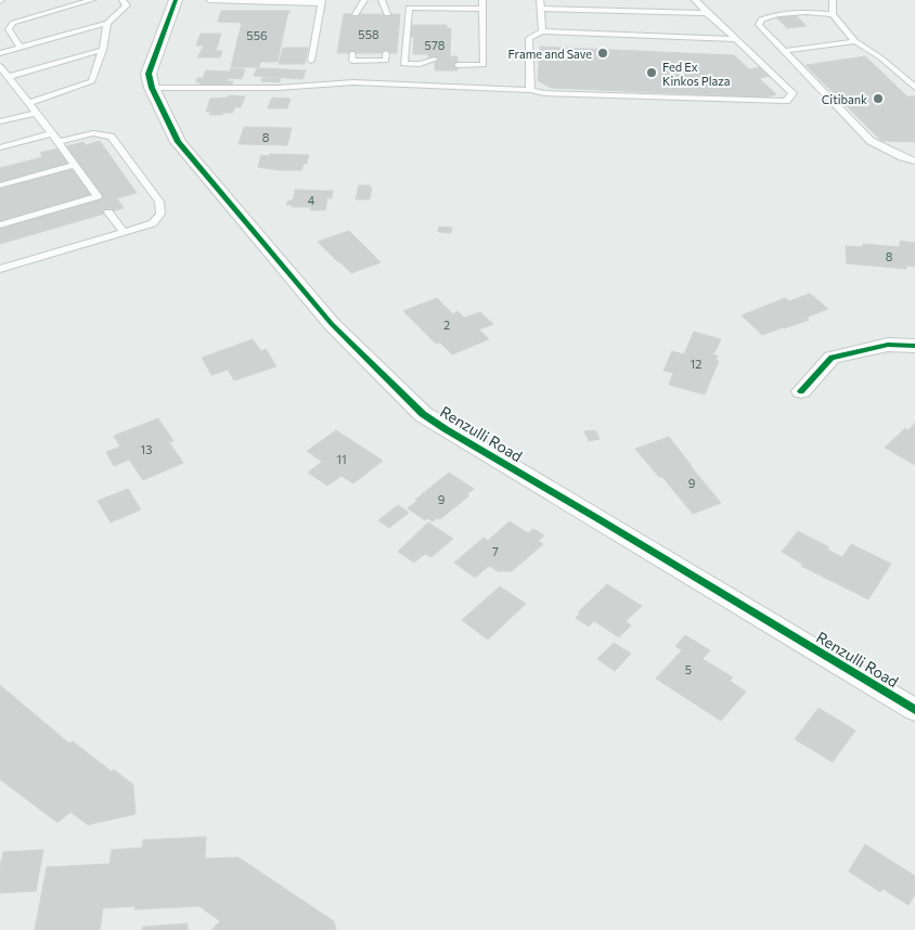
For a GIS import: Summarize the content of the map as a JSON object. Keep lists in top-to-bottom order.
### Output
{
  "streets": {
    "street": ["Renzulli Road"]
  },
  "places": ["Frame and Save", "Fed Ex Kinkos Plaza", "Citibank"],
  "house_numbers": [
    "558",
    "556",
    "578",
    "8",
    "4",
    "8",
    "2",
    "12",
    "13",
    "11",
    "9",
    "9",
    "7",
    "5"
  ]
}
